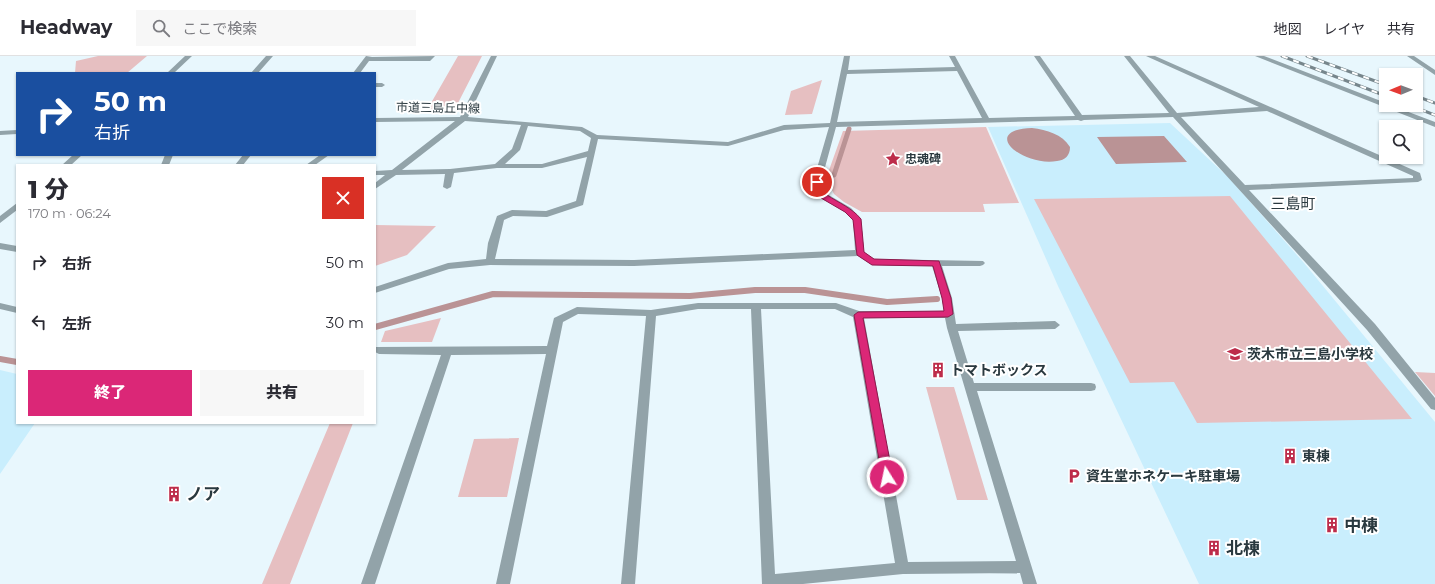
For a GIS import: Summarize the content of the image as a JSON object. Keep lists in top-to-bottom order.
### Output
{
  "streets": {
    "street": ["市道三島丘中線"]
  },
  "districts": ["三島町"],
  "places": {
    "place": ["忠魂碑"],
    "school or university": ["茨木市立三島小学校"],
    "building": [
      "トマトボックス",
      "東棟",
      "ノア",
      "中棟",
      "北棟"
    ],
    "parking": ["資生堂ホネケーキ駐車場"]
  },
  "north": "left",
  "page": {
    "header": "Headway",
    "search": "ここで検索",
    "nav": ["地図", "レイヤ", "共有"],
    "turn": ["50 m", "右折"],
    "heading": ["1 分", "170 m · 06:24"],
    "list": [
      {
        "name": "右折",
        "value": "50 m"
      },
      {
        "name": "左折",
        "value": "30 m"
      }
    ],
    "buttons": ["終了", "共有"]
  }
}
